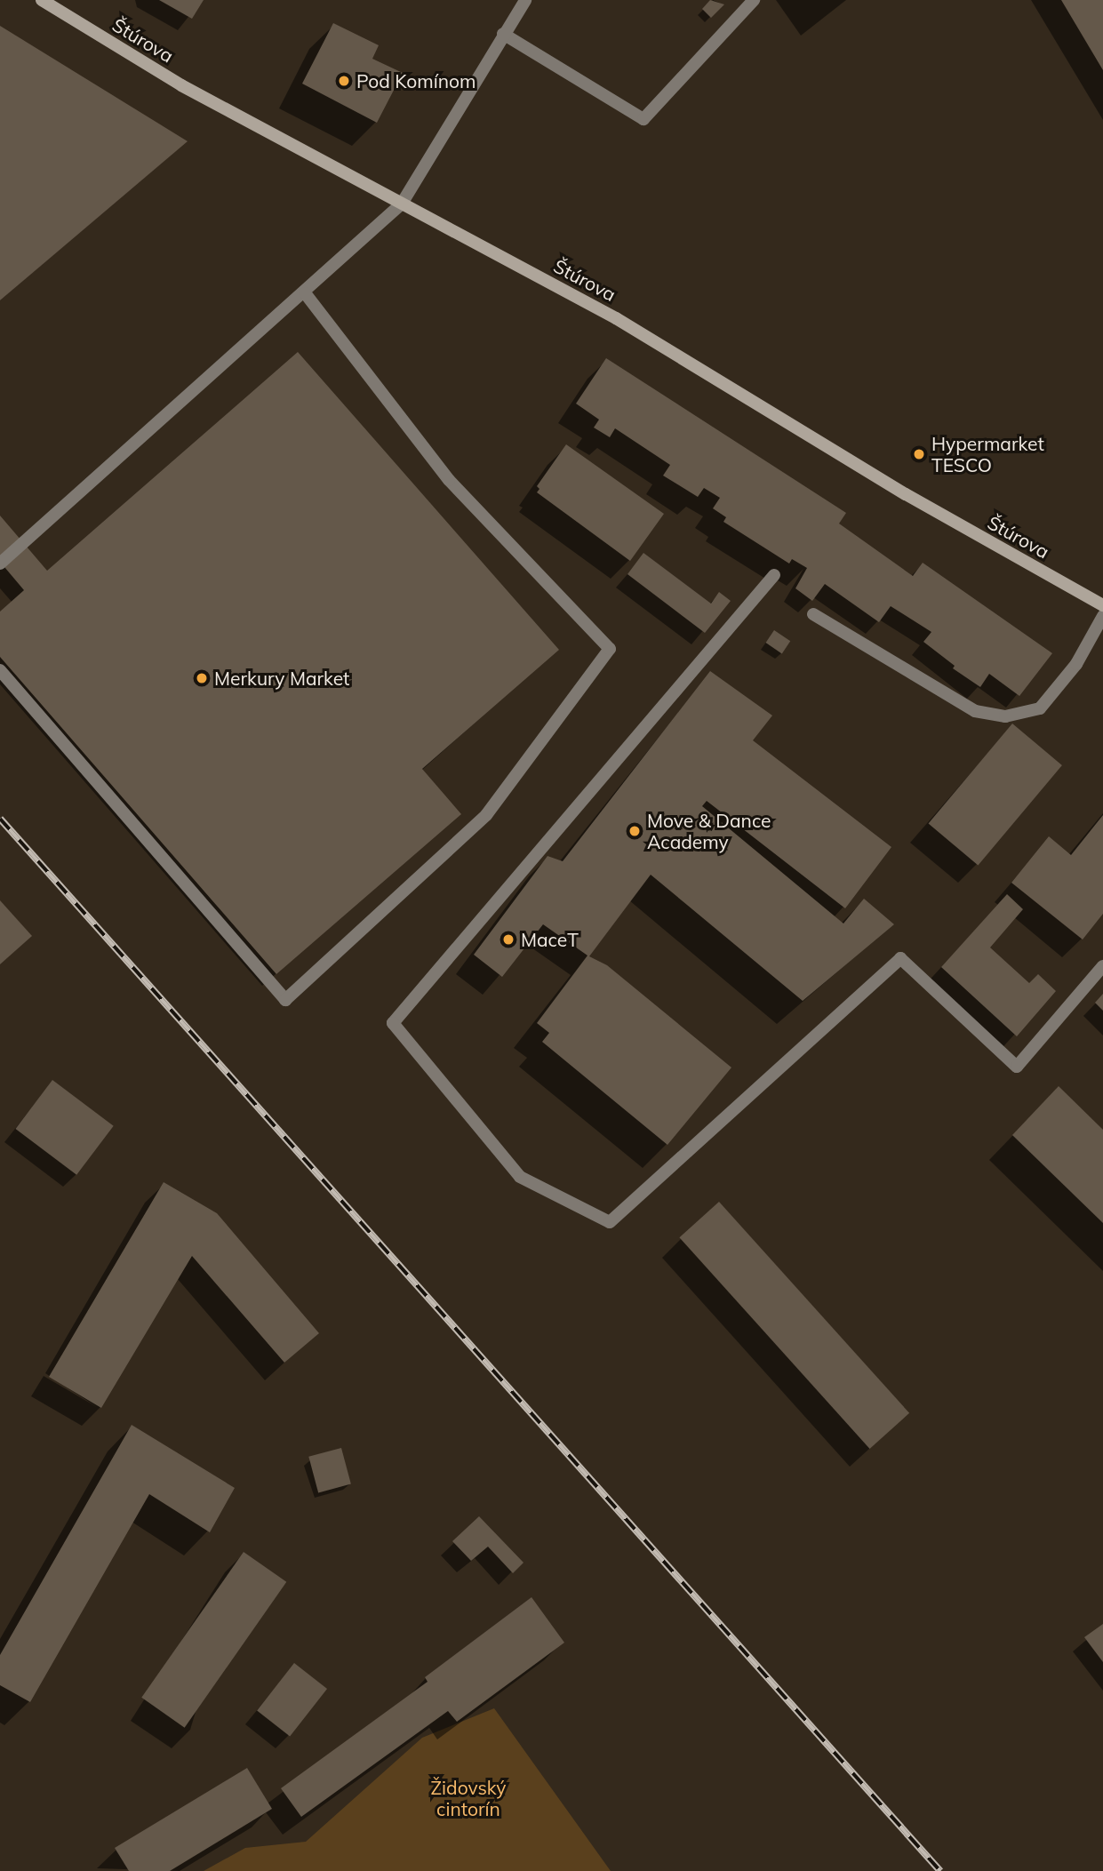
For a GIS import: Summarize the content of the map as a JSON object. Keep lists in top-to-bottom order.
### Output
{
  "streets": {
    "street": ["Štúrova"]
  },
  "parks": ["Židovský cintorín"],
  "places": [
    "Pod Komínom",
    "Hypermarket TESCO",
    "Merkury Market",
    "Move & Dance Academy",
    "MaceT"
  ]
}
